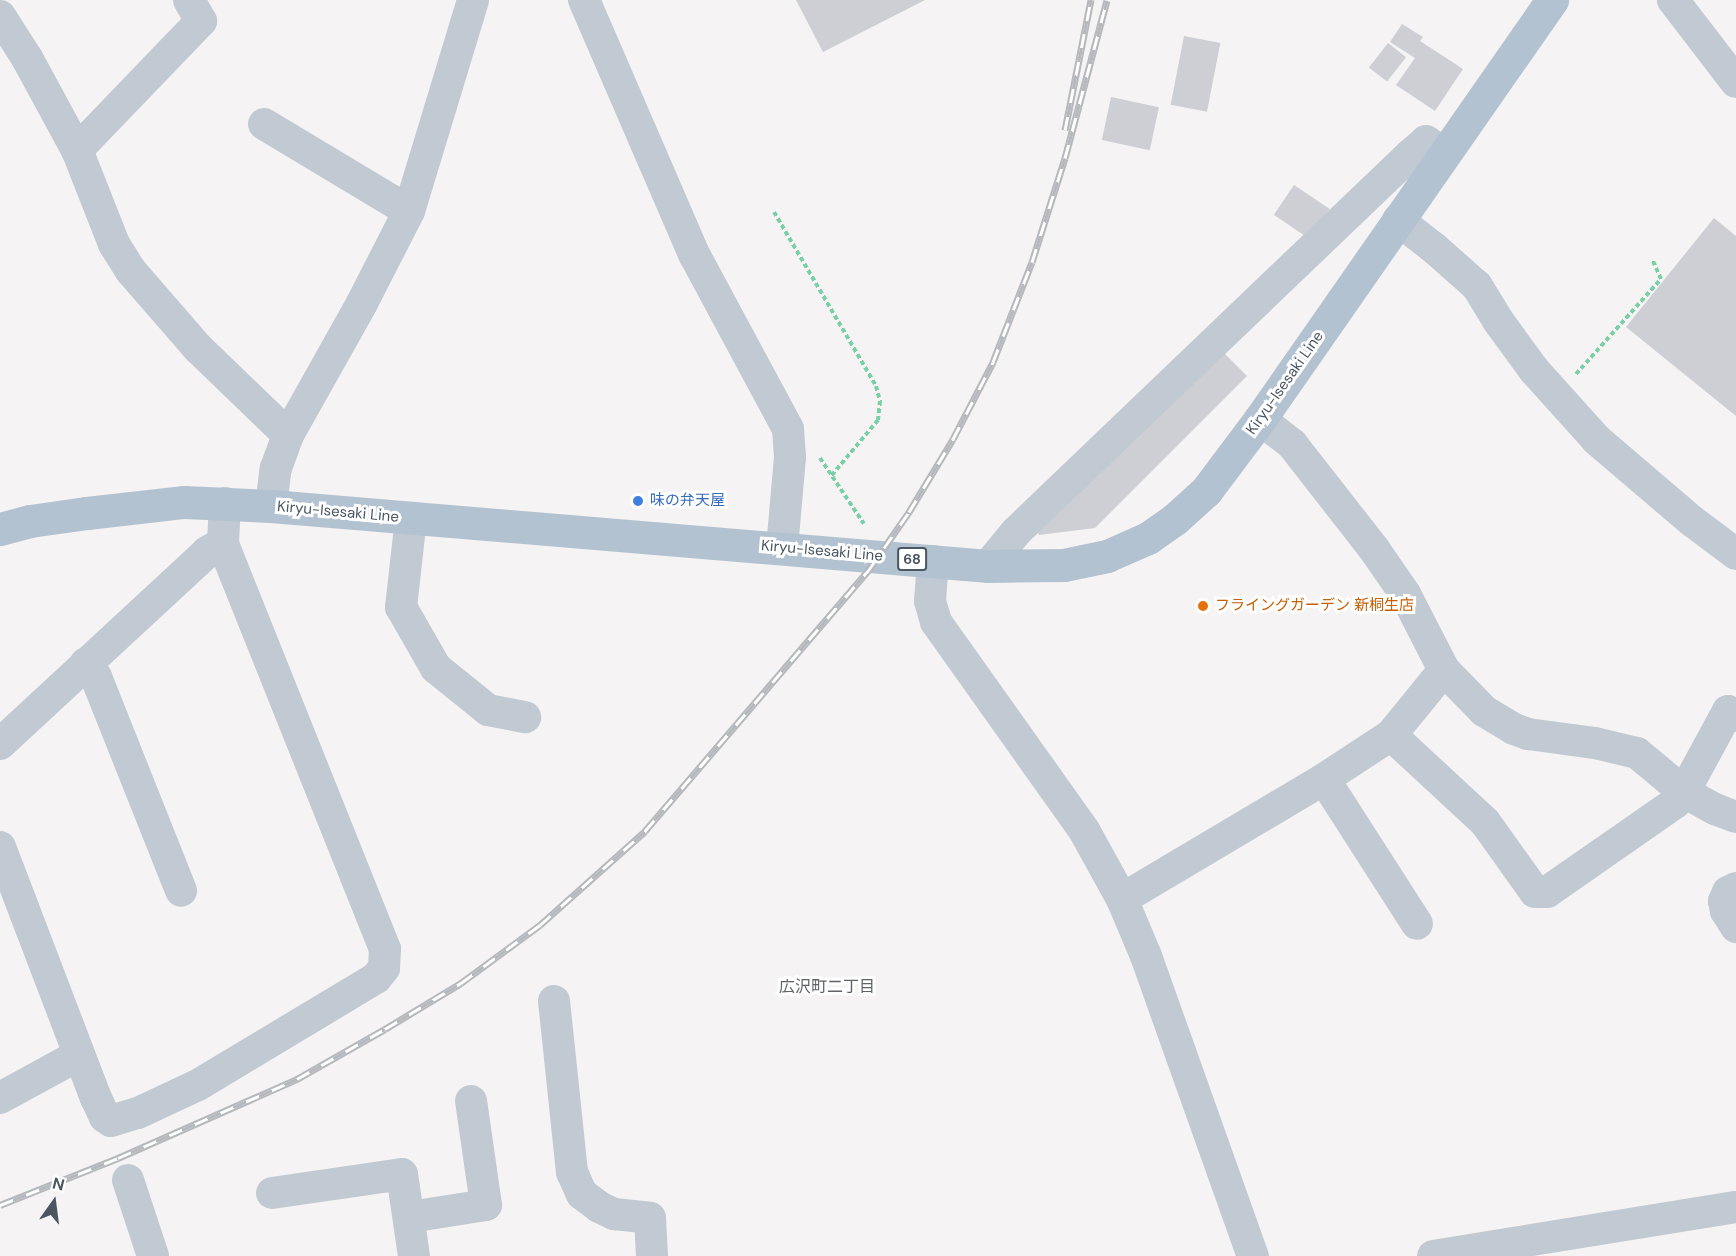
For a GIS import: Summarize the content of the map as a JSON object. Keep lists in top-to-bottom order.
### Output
{
  "streets": {
    "main road": ["Kiryu-Isesaki Line", "68"]
  },
  "districts": ["広沢町二丁目"],
  "places": ["味の弁天屋", "フライングガーデン 新桐生店"],
  "north": "top"
}
